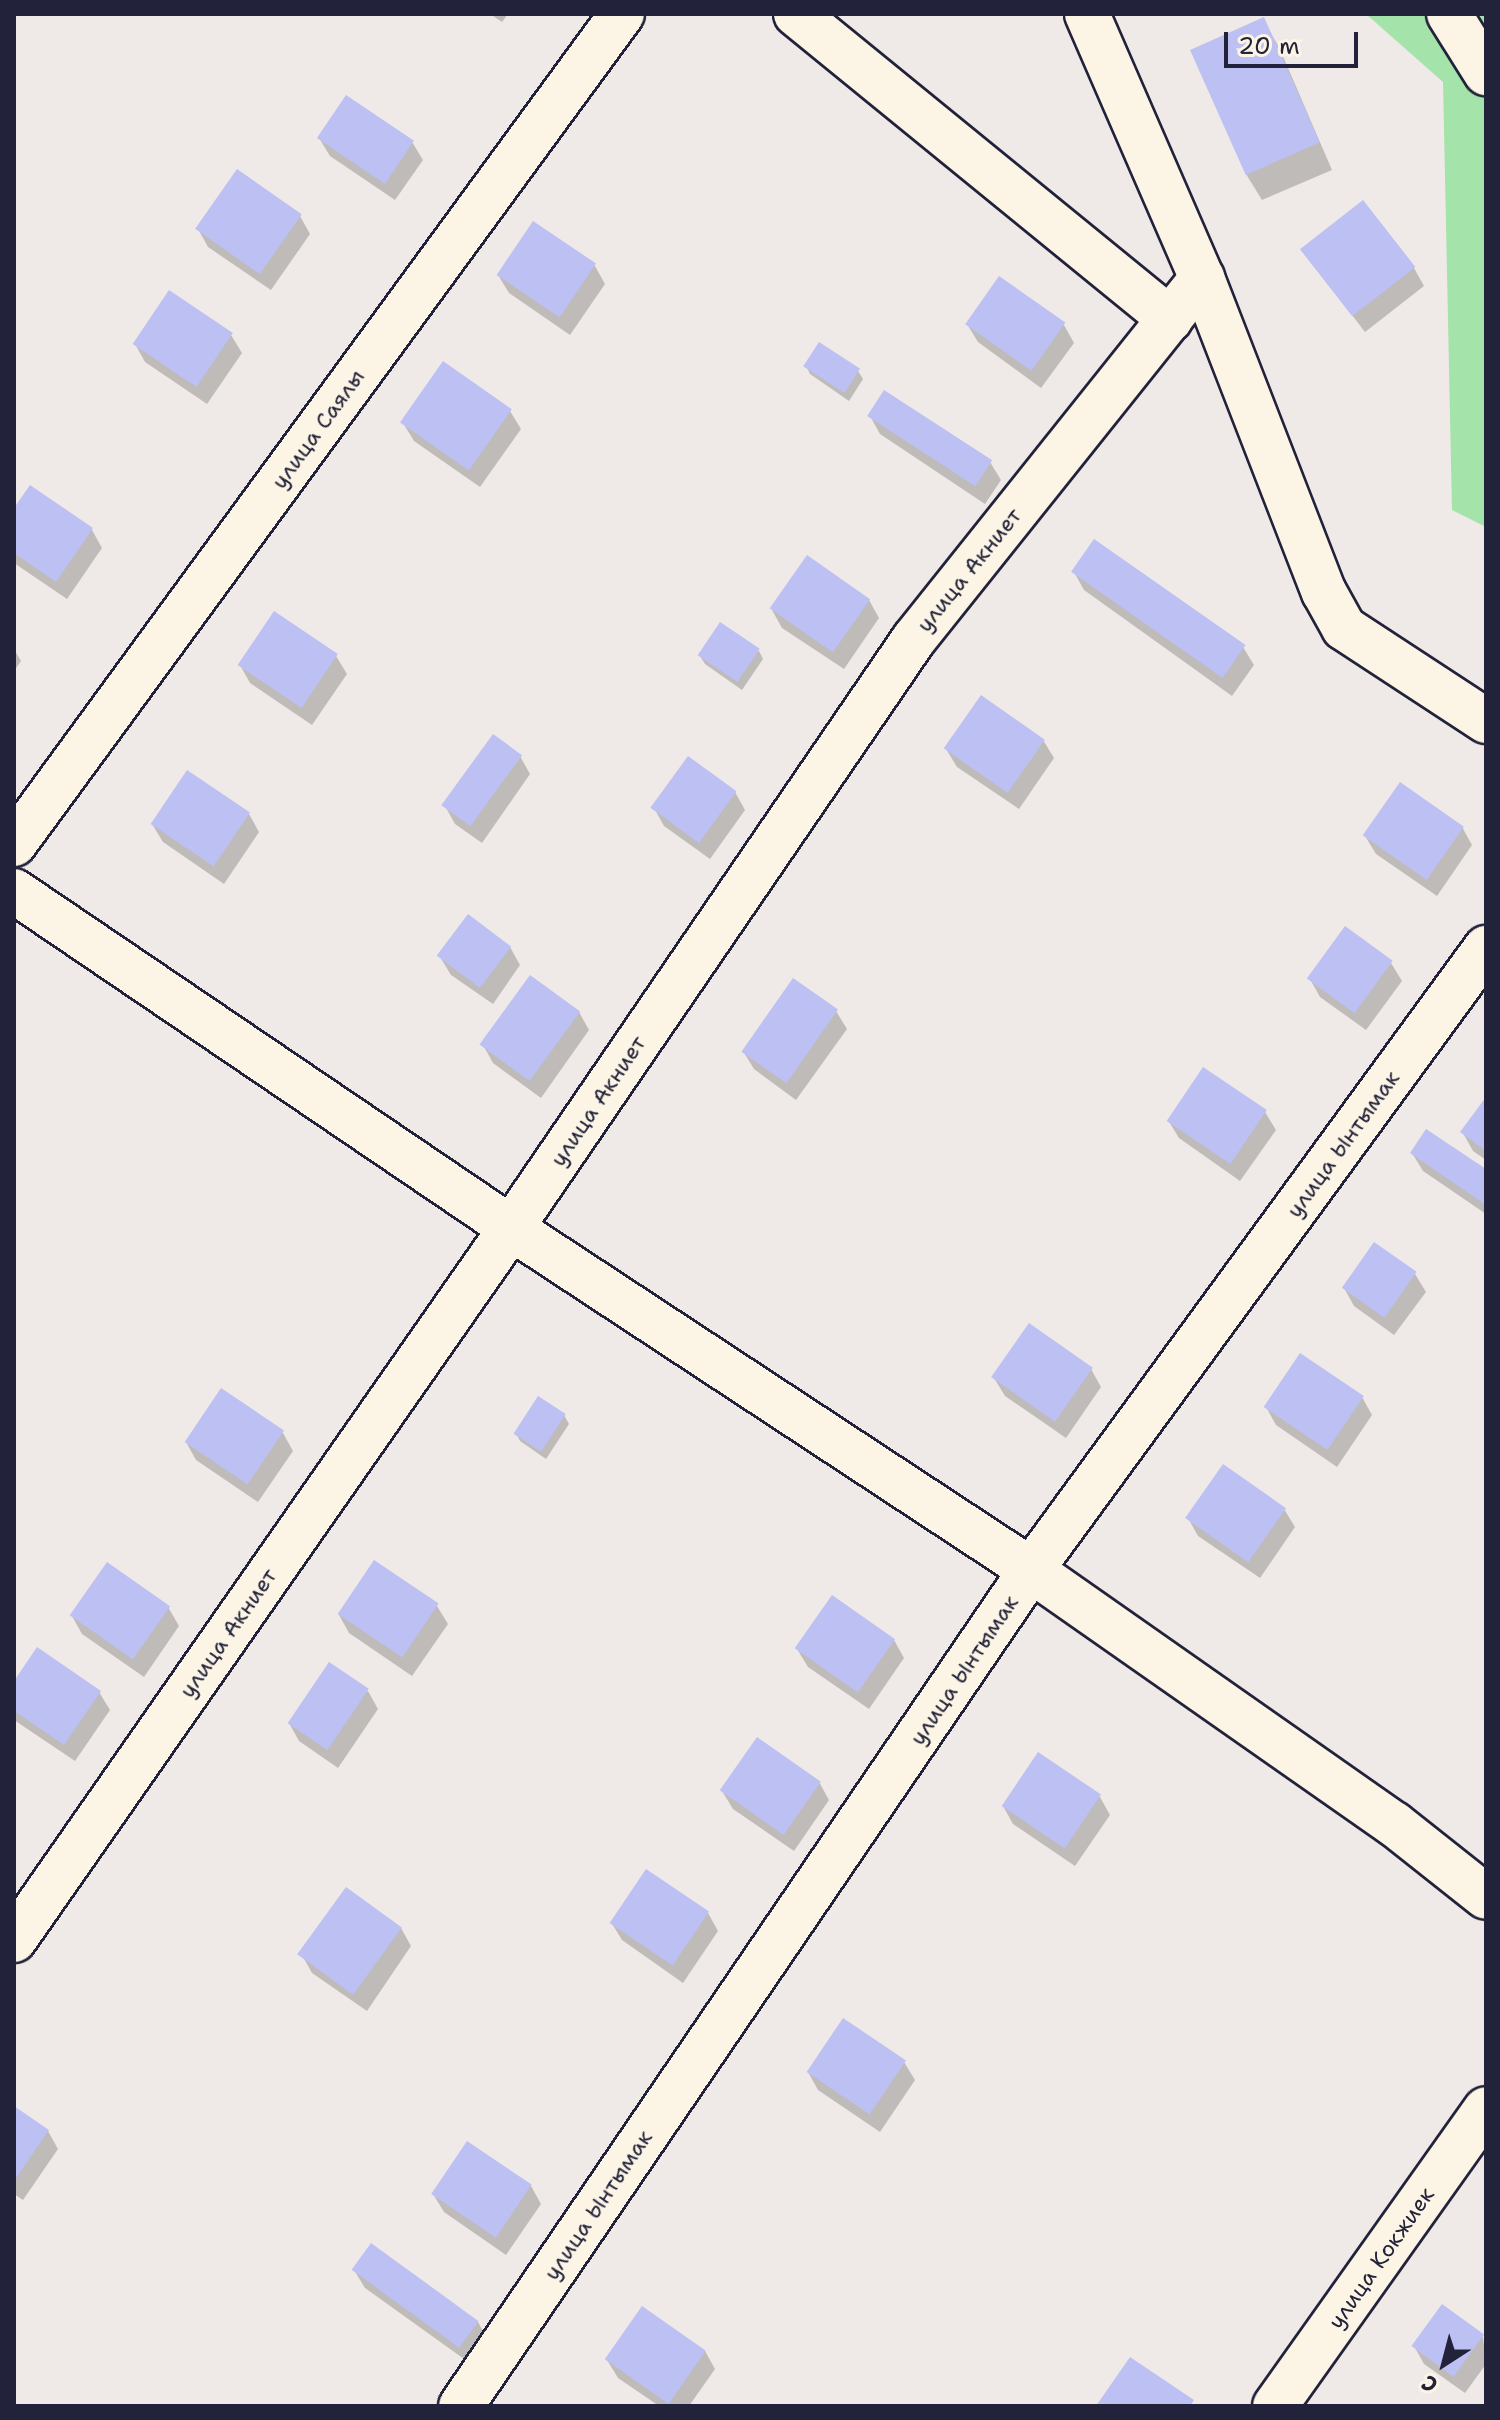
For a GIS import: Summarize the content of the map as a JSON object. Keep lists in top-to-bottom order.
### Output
{
  "streets": {
    "street": [
      "улица Саялы",
      "улица Акниет",
      "улица Ынтымак",
      "улица Кокжиек"
    ]
  },
  "scale_bar": "20 m",
  "north": "bottom left"
}
